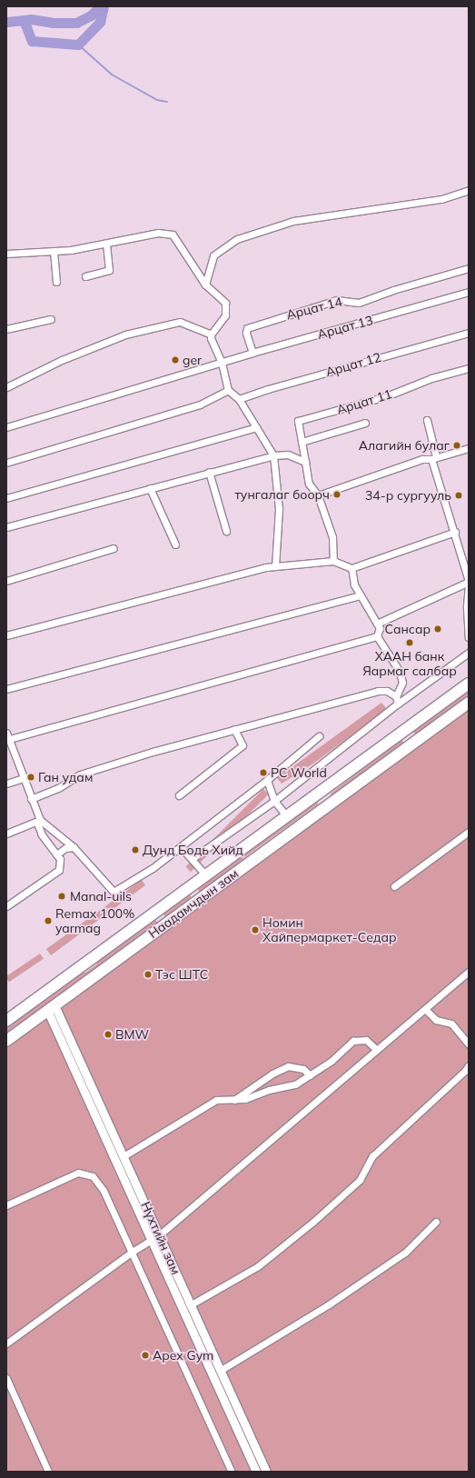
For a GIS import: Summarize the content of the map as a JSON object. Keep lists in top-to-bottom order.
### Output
{
  "streets": {
    "highway": ["Наадамчдын зам"],
    "main road": ["Нүхтийн зам"],
    "street": [
      "Арцат 14",
      "Арцат 13",
      "Арцат 12",
      "Арцат 11"
    ]
  },
  "crossings": [
    ["Арцат 14", "Арцат 13"],
    ["Наадамчдын зам", "Нүхтийн зам"]
  ],
  "places": [
    "ger",
    "Алагийн булаг",
    "тунгалаг боорч",
    "34-р сургууль",
    "Сансар",
    "ХААН банк Яармаг салбар",
    "PC World",
    "Ган удам",
    "Дунд Бодь Хийд",
    "Manal-uils",
    "Remax 100% yarmag",
    "Номин Хайпермаркет-Седар",
    "Тэс ШТС",
    "BMW",
    "Apex Gym"
  ]
}
